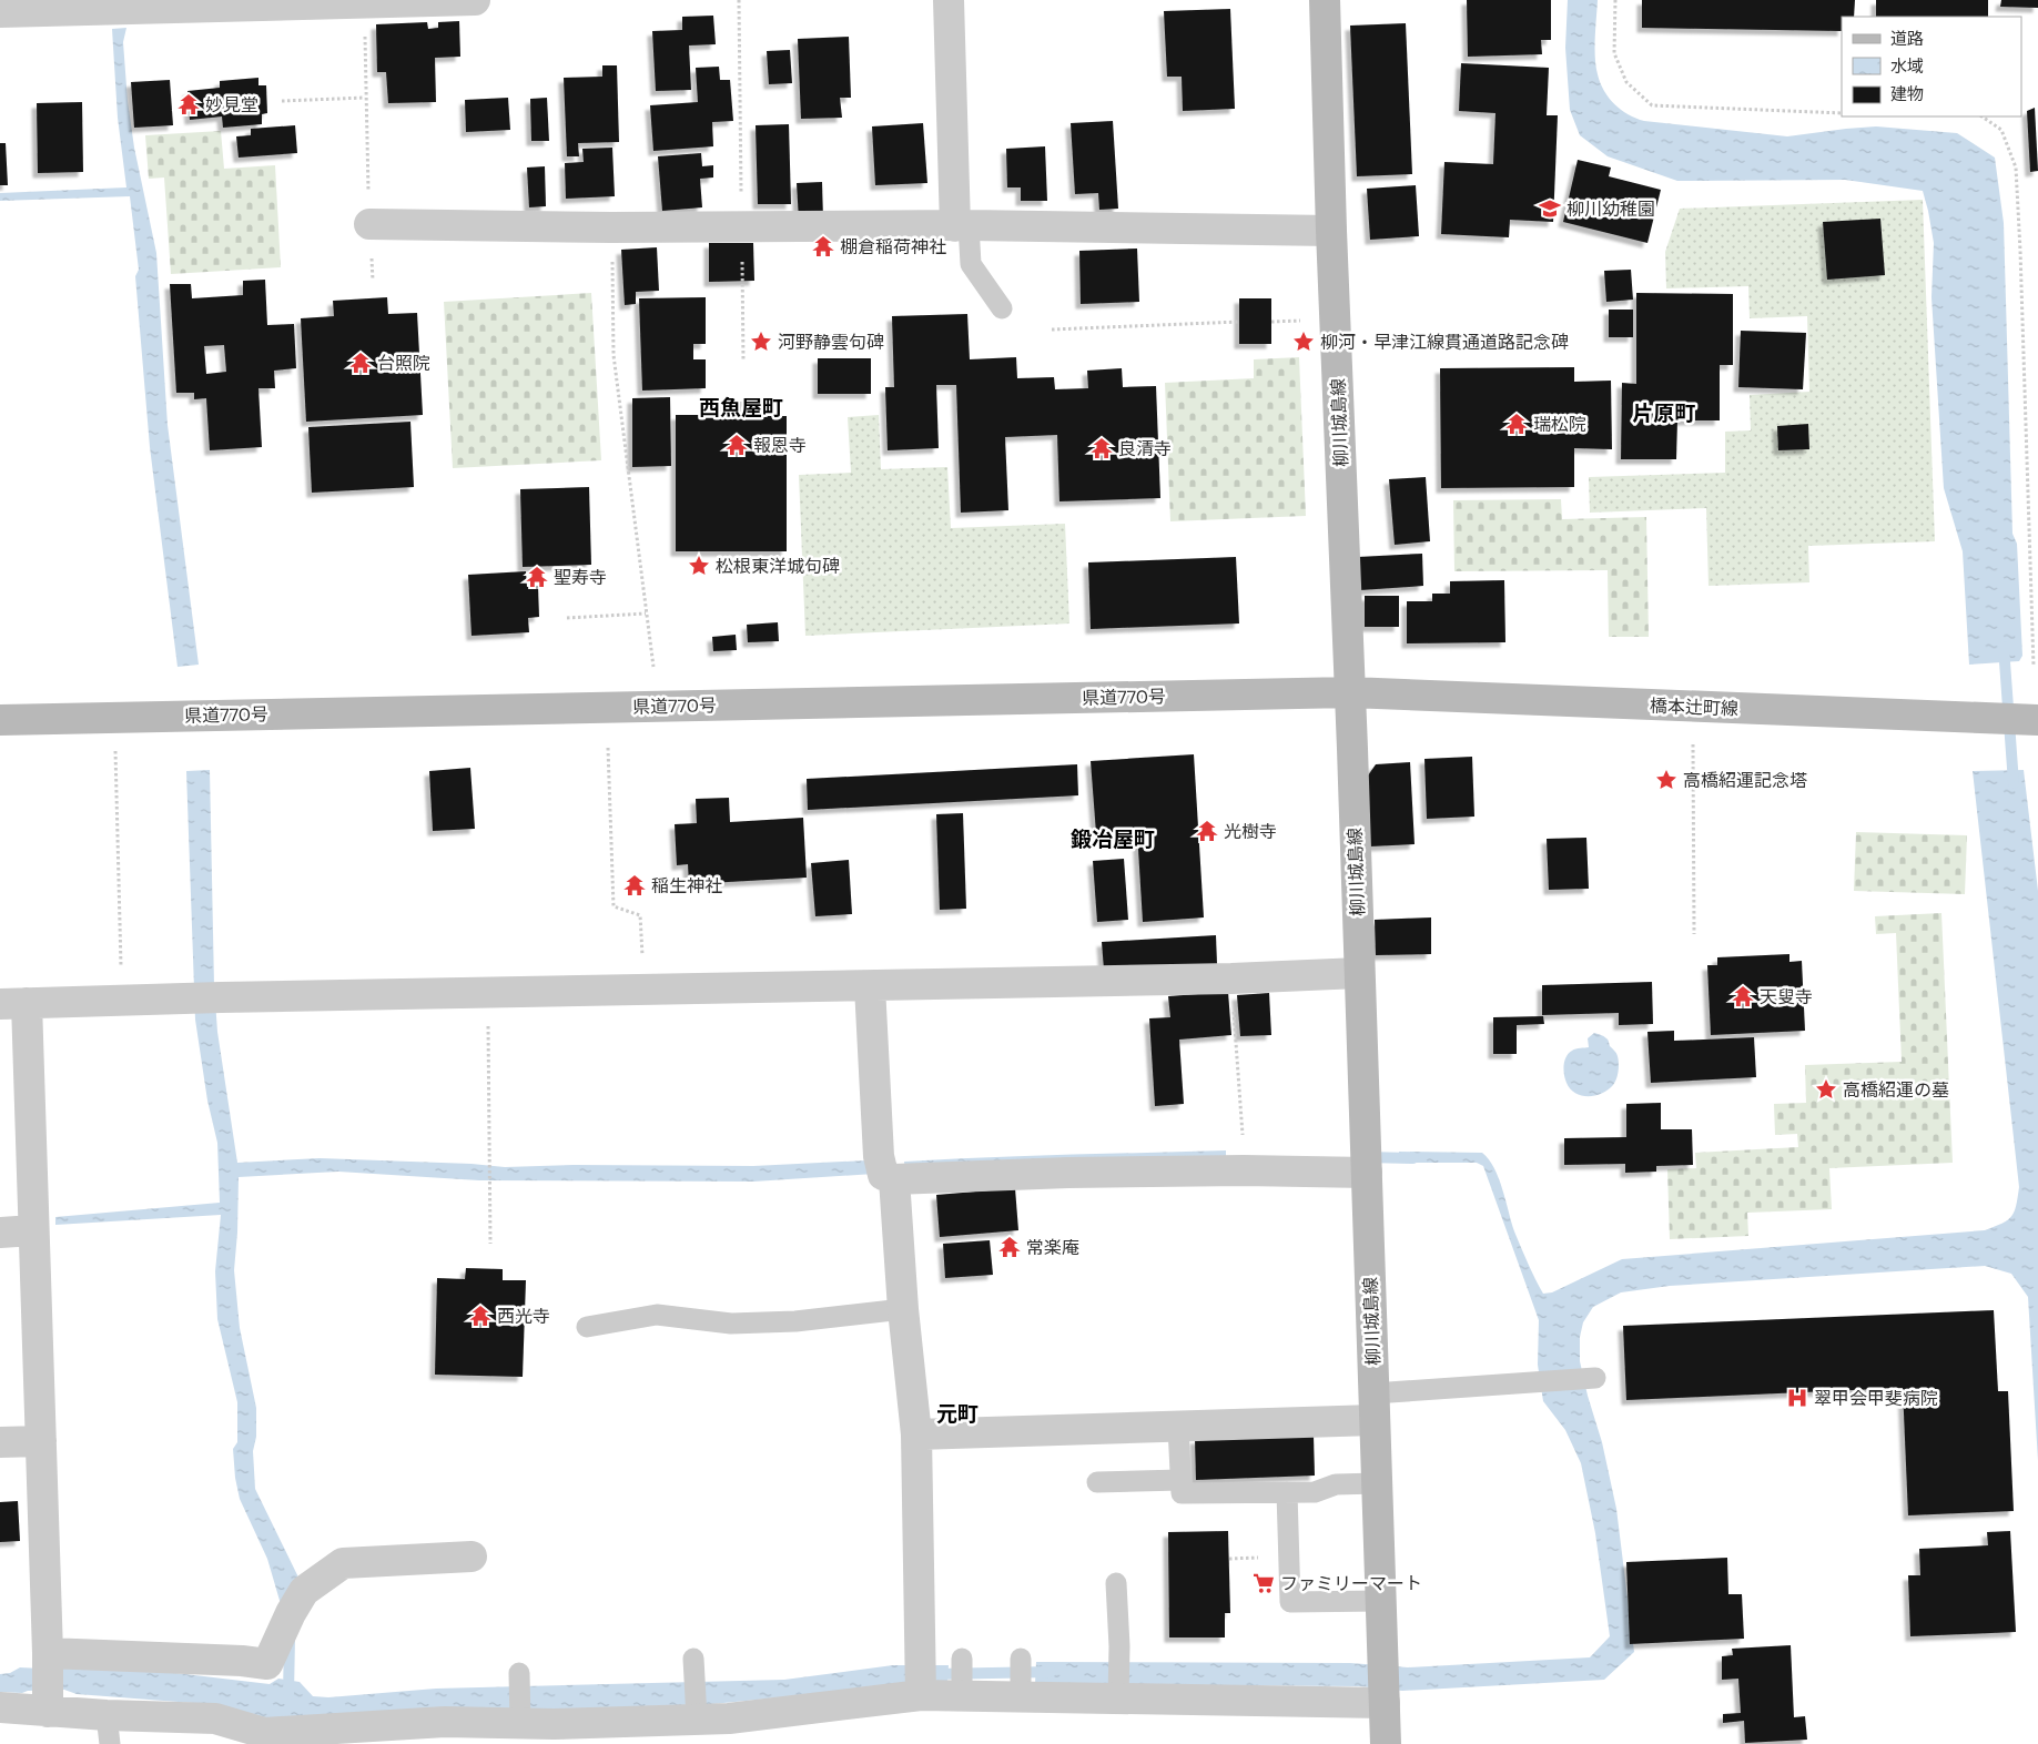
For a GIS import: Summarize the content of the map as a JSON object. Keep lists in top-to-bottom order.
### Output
{
  "streets": {
    "main road": ["柳川城島線", "県道770号", "橋本辻町線"]
  },
  "crossings": [
    ["柳川城島線", "県道770号"],
    ["柳川城島線", "橋本辻町線"],
    ["県道770号", "橋本辻町線"]
  ],
  "districts": [
    "西魚屋町",
    "片原町",
    "鍛冶屋町",
    "元町"
  ],
  "places": {
    "temple": [
      "妙見堂",
      "棚倉稲荷神社",
      "台照院",
      "瑞松院",
      "報恩寺",
      "良清寺",
      "聖寿寺",
      "光樹寺",
      "稲生神社",
      "天叟寺",
      "常楽庵",
      "西光寺"
    ],
    "school or university": ["柳川幼稚園"],
    "place": [
      "河野静雲句碑",
      "柳河・早津江線貫通道路記念碑",
      "松根東洋城句碑",
      "高橋紹運記念塔",
      "高橋紹運の墓"
    ],
    "hospital": ["翠甲会甲斐病院"],
    "supermarket": ["ファミリーマート"]
  },
  "legend": ["道路", "水域", "建物"]
}
